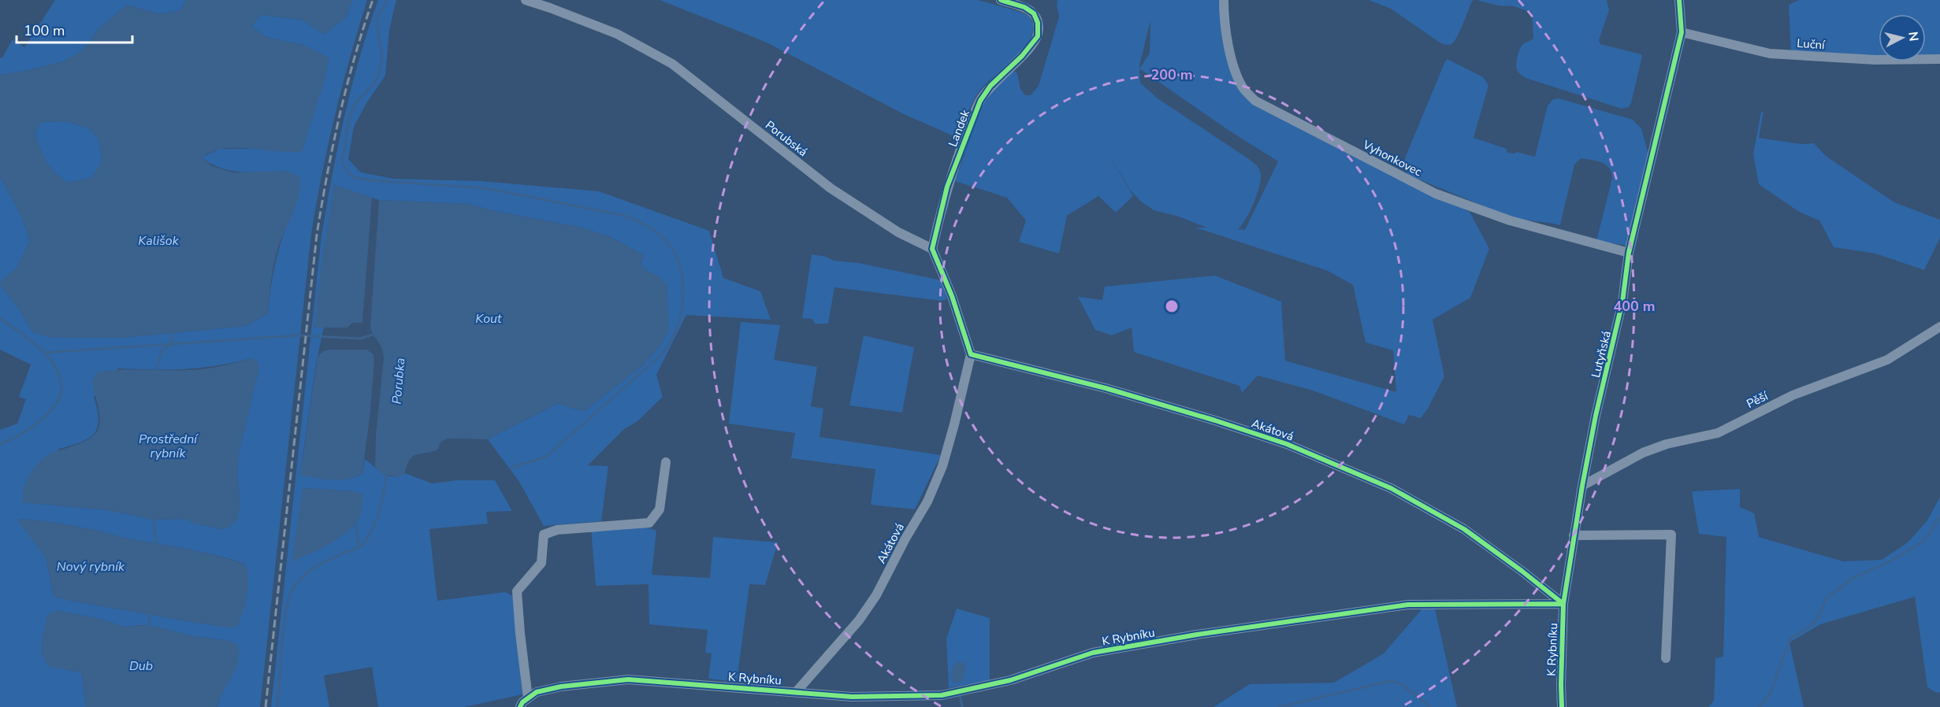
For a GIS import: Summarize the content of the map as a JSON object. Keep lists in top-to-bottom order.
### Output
{
  "streets": {
    "street": [
      "Luční",
      "Landek",
      "Porubská",
      "Vyhonkovec",
      "Lutyňská",
      "Pěší",
      "Akátová",
      "K Rybníku"
    ]
  },
  "crossings": [
    ["Luční", "Lutyňská"],
    ["Landek", "Porubská"],
    ["Vyhonkovec", "Lutyňská"],
    ["Lutyňská", "Pěší"],
    ["Lutyňská", "Akátová"],
    ["Lutyňská", "K Rybníku"],
    ["Akátová", "K Rybníku"]
  ],
  "water": [
    "Kališok",
    "Kout",
    "Porubka",
    "Prostřední rybník",
    "Nový rybník",
    "Dub"
  ],
  "scale_bar": "100 m",
  "north": "right",
  "rings": ["200 m", "400 m"]
}
